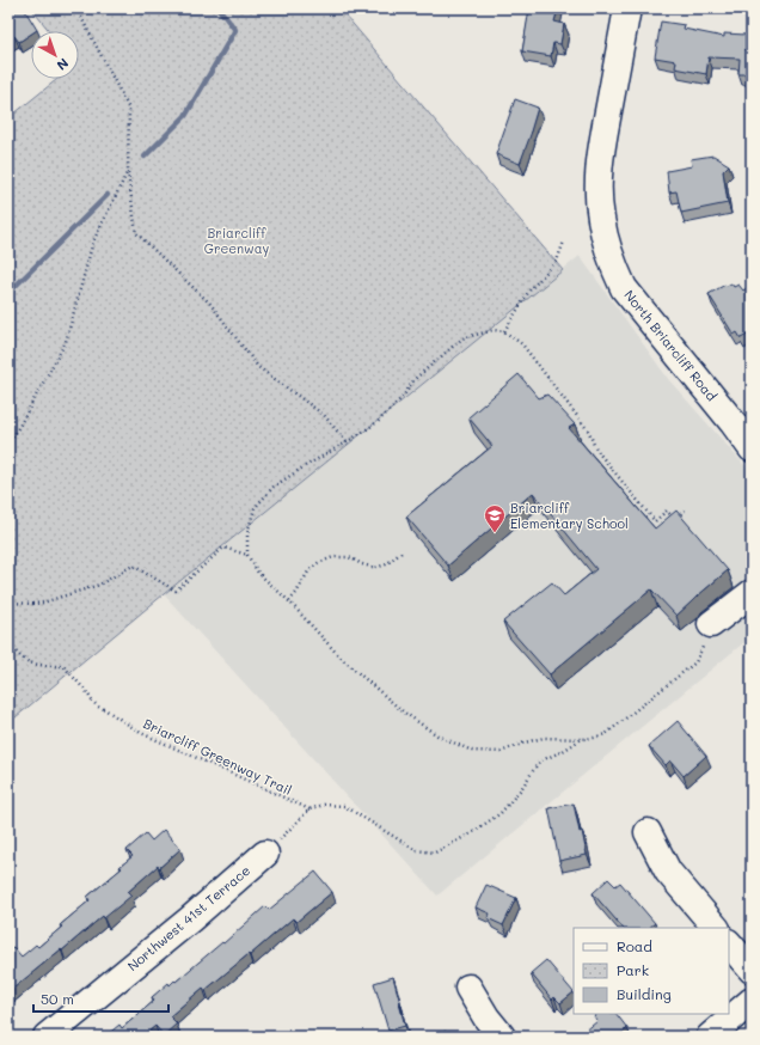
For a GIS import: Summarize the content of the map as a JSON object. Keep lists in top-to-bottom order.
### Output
{
  "streets": {
    "street": ["North Briarcliff Road", "Northwest 41st Terrace"],
    "path": ["Briarcliff Greenway Trail"]
  },
  "parks": ["Briarcliff Greenway"],
  "places": {
    "school or university": ["Briarcliff Elementary School"]
  },
  "legend": ["Road", "Park", "Building"],
  "scale_bar": "50 m",
  "north": "bottom right"
}
